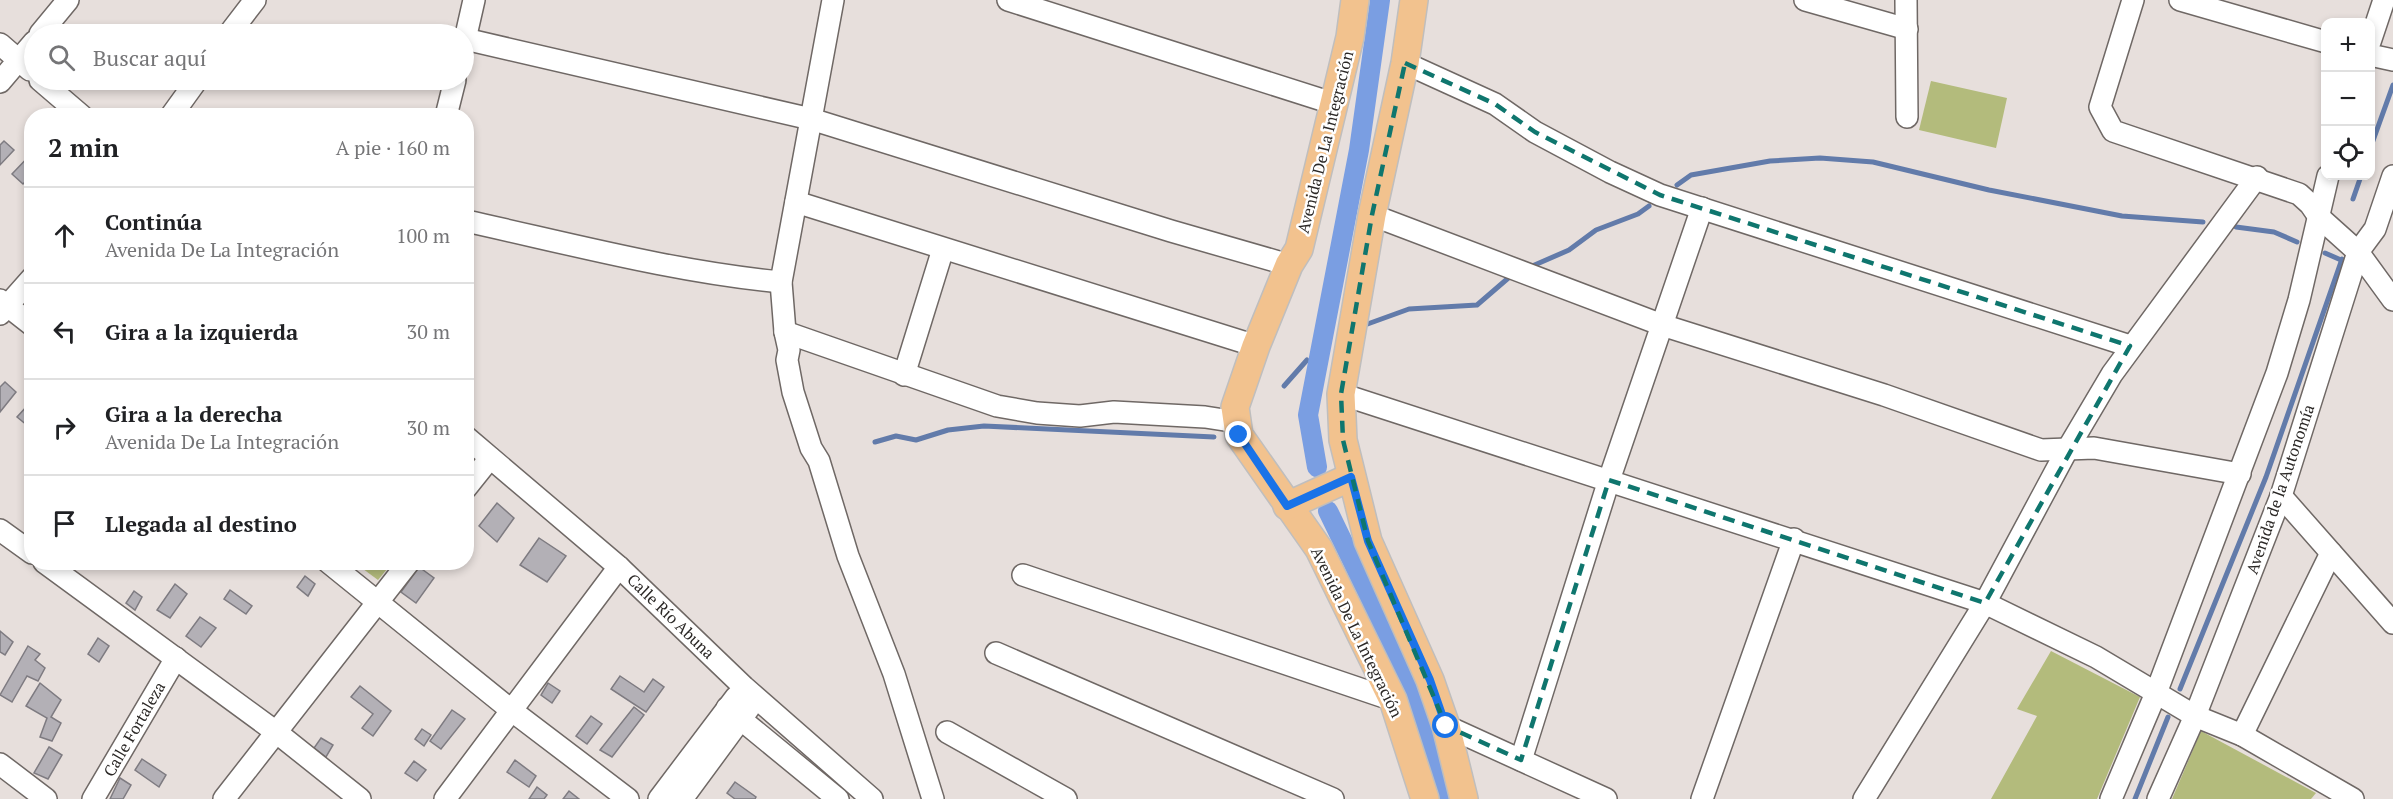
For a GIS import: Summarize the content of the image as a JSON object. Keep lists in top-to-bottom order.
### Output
{
  "streets": {
    "main road": ["Avenida De La Integración"],
    "street": ["Avenida de la Autonomía", "Calle Río Abuna", "Calle Fortaleza"]
  },
  "page": {
    "map_buttons": ["+", "−"],
    "search": "Buscar aquí",
    "heading": ["2 min", "A pie · 160 m"],
    "list": [
      ["Continúa", "Avenida De La Integración", "100 m"],
      ["Gira a la izquierda", "30 m"],
      ["Gira a la derecha", "Avenida De La Integración", "30 m"],
      "Llegada al destino"
    ]
  }
}
